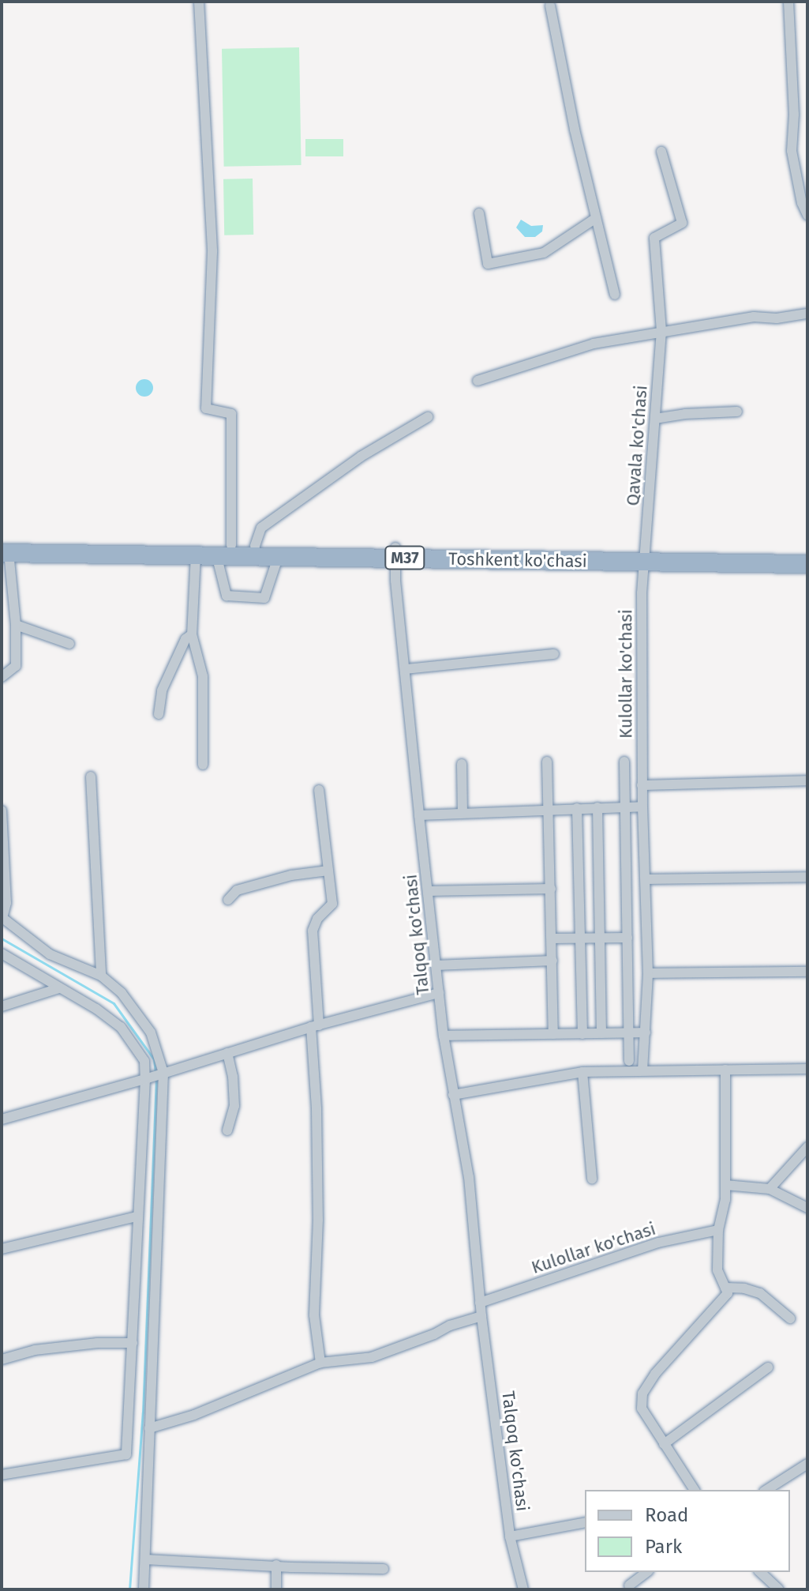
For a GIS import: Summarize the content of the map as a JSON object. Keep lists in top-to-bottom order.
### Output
{
  "streets": {
    "highway": ["M37", "Toshkent ko'chasi"],
    "street": ["Qavala ko'chasi", "Kulollar ko'chasi", "Talqoq ko'chasi"]
  },
  "crossings": [
    ["Qavala ko'chasi", "Toshkent ko'chasi"],
    ["Qavala ko'chasi", "Kulollar ko'chasi"],
    ["Toshkent ko'chasi", "Kulollar ko'chasi"],
    ["Toshkent ko'chasi", "Talqoq ko'chasi"],
    ["Kulollar ko'chasi", "Talqoq ko'chasi"]
  ],
  "legend": ["Road", "Park"]
}
